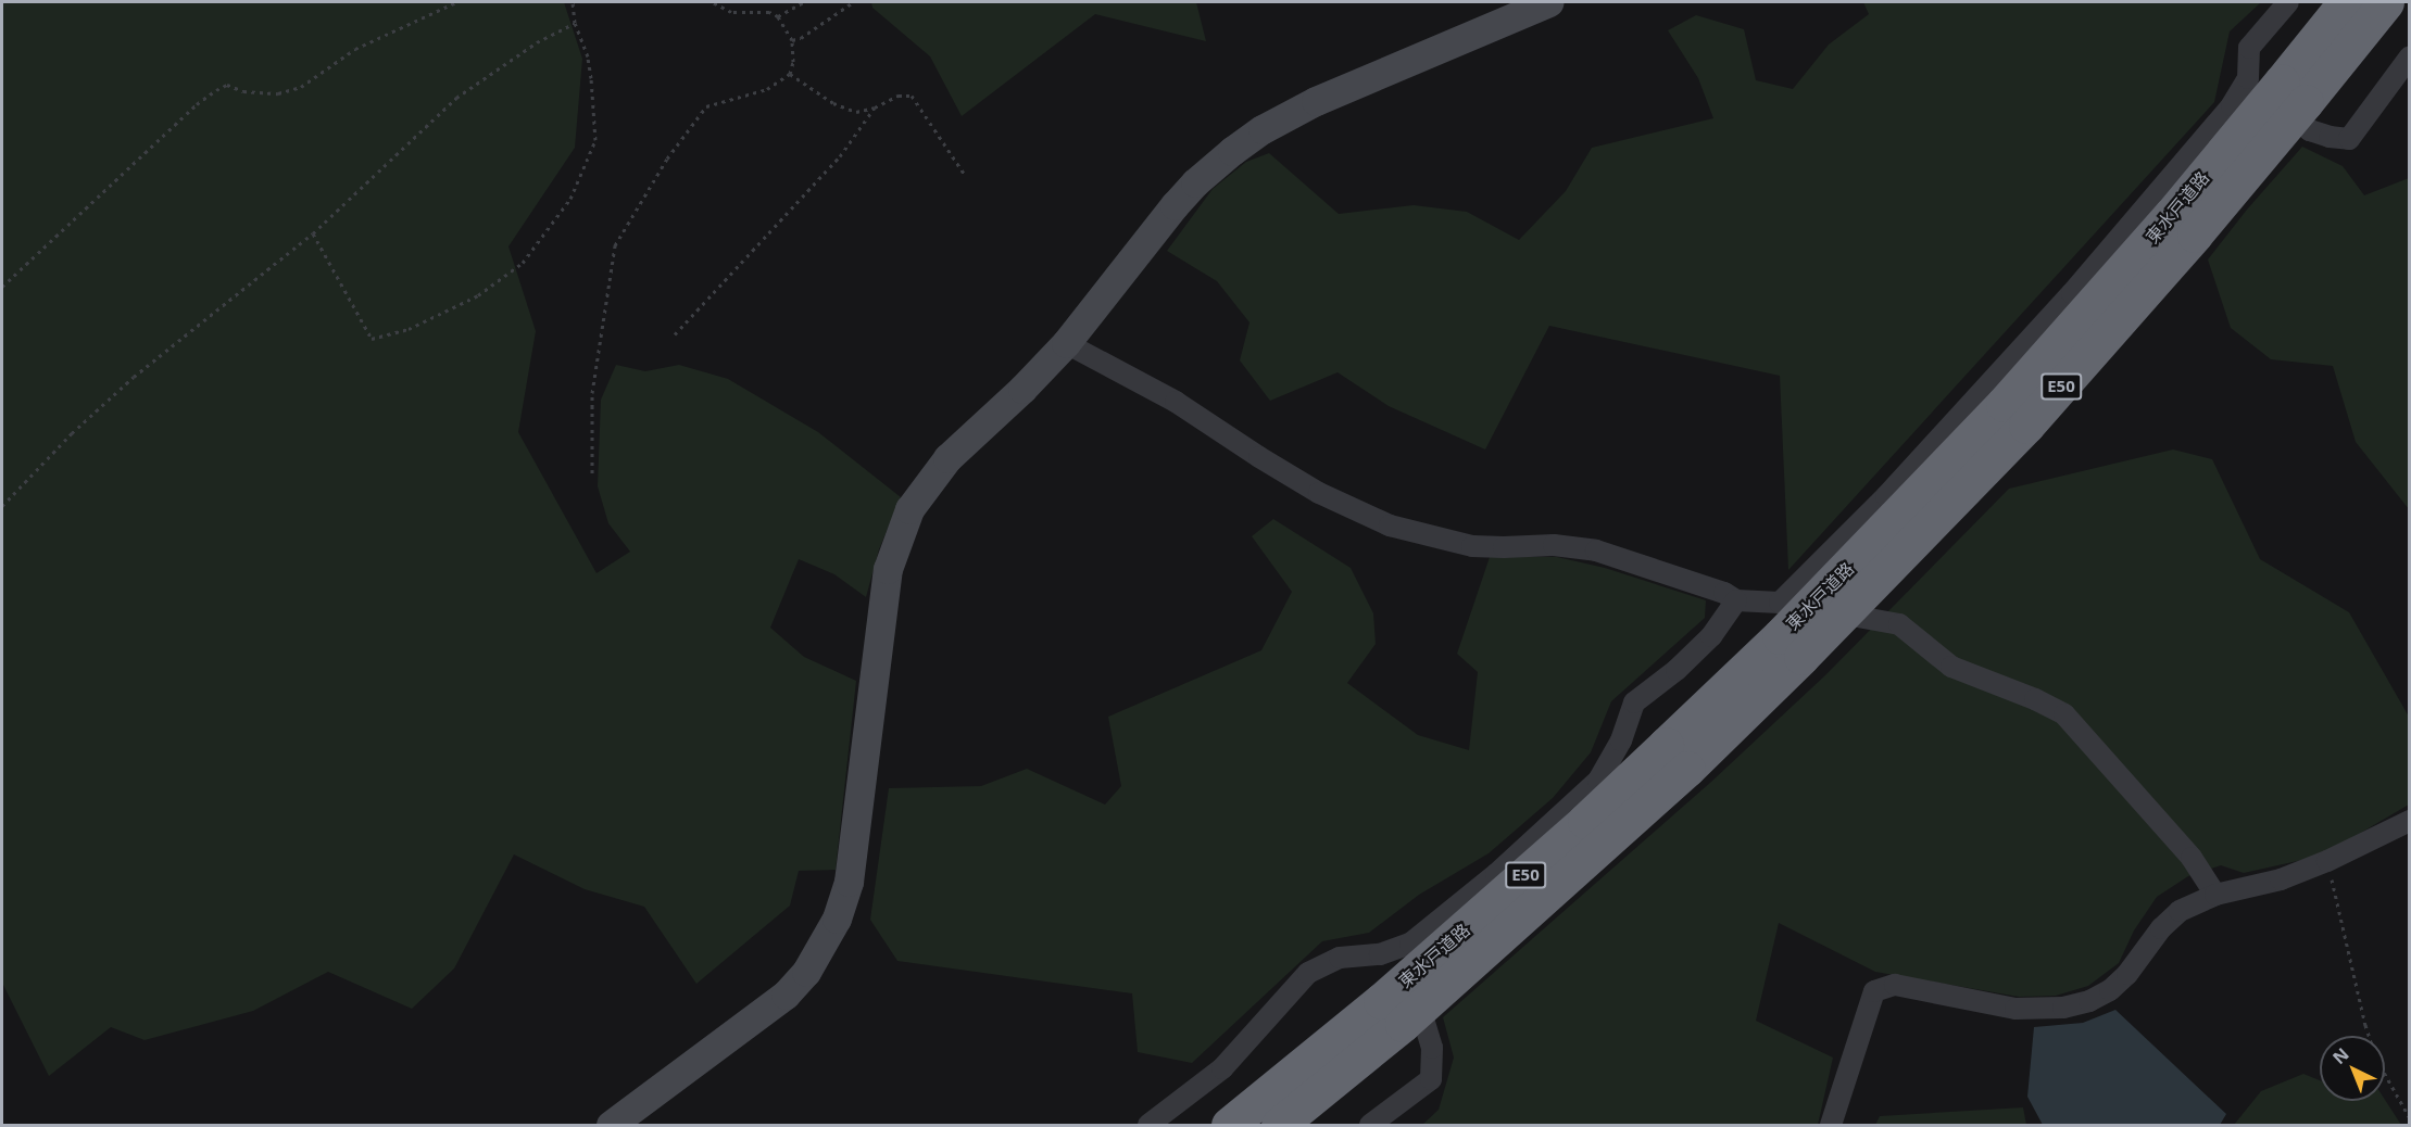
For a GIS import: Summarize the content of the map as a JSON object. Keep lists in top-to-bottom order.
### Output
{
  "streets": {
    "highway": ["東水戸道路", "E50"]
  },
  "north": "top left"
}
